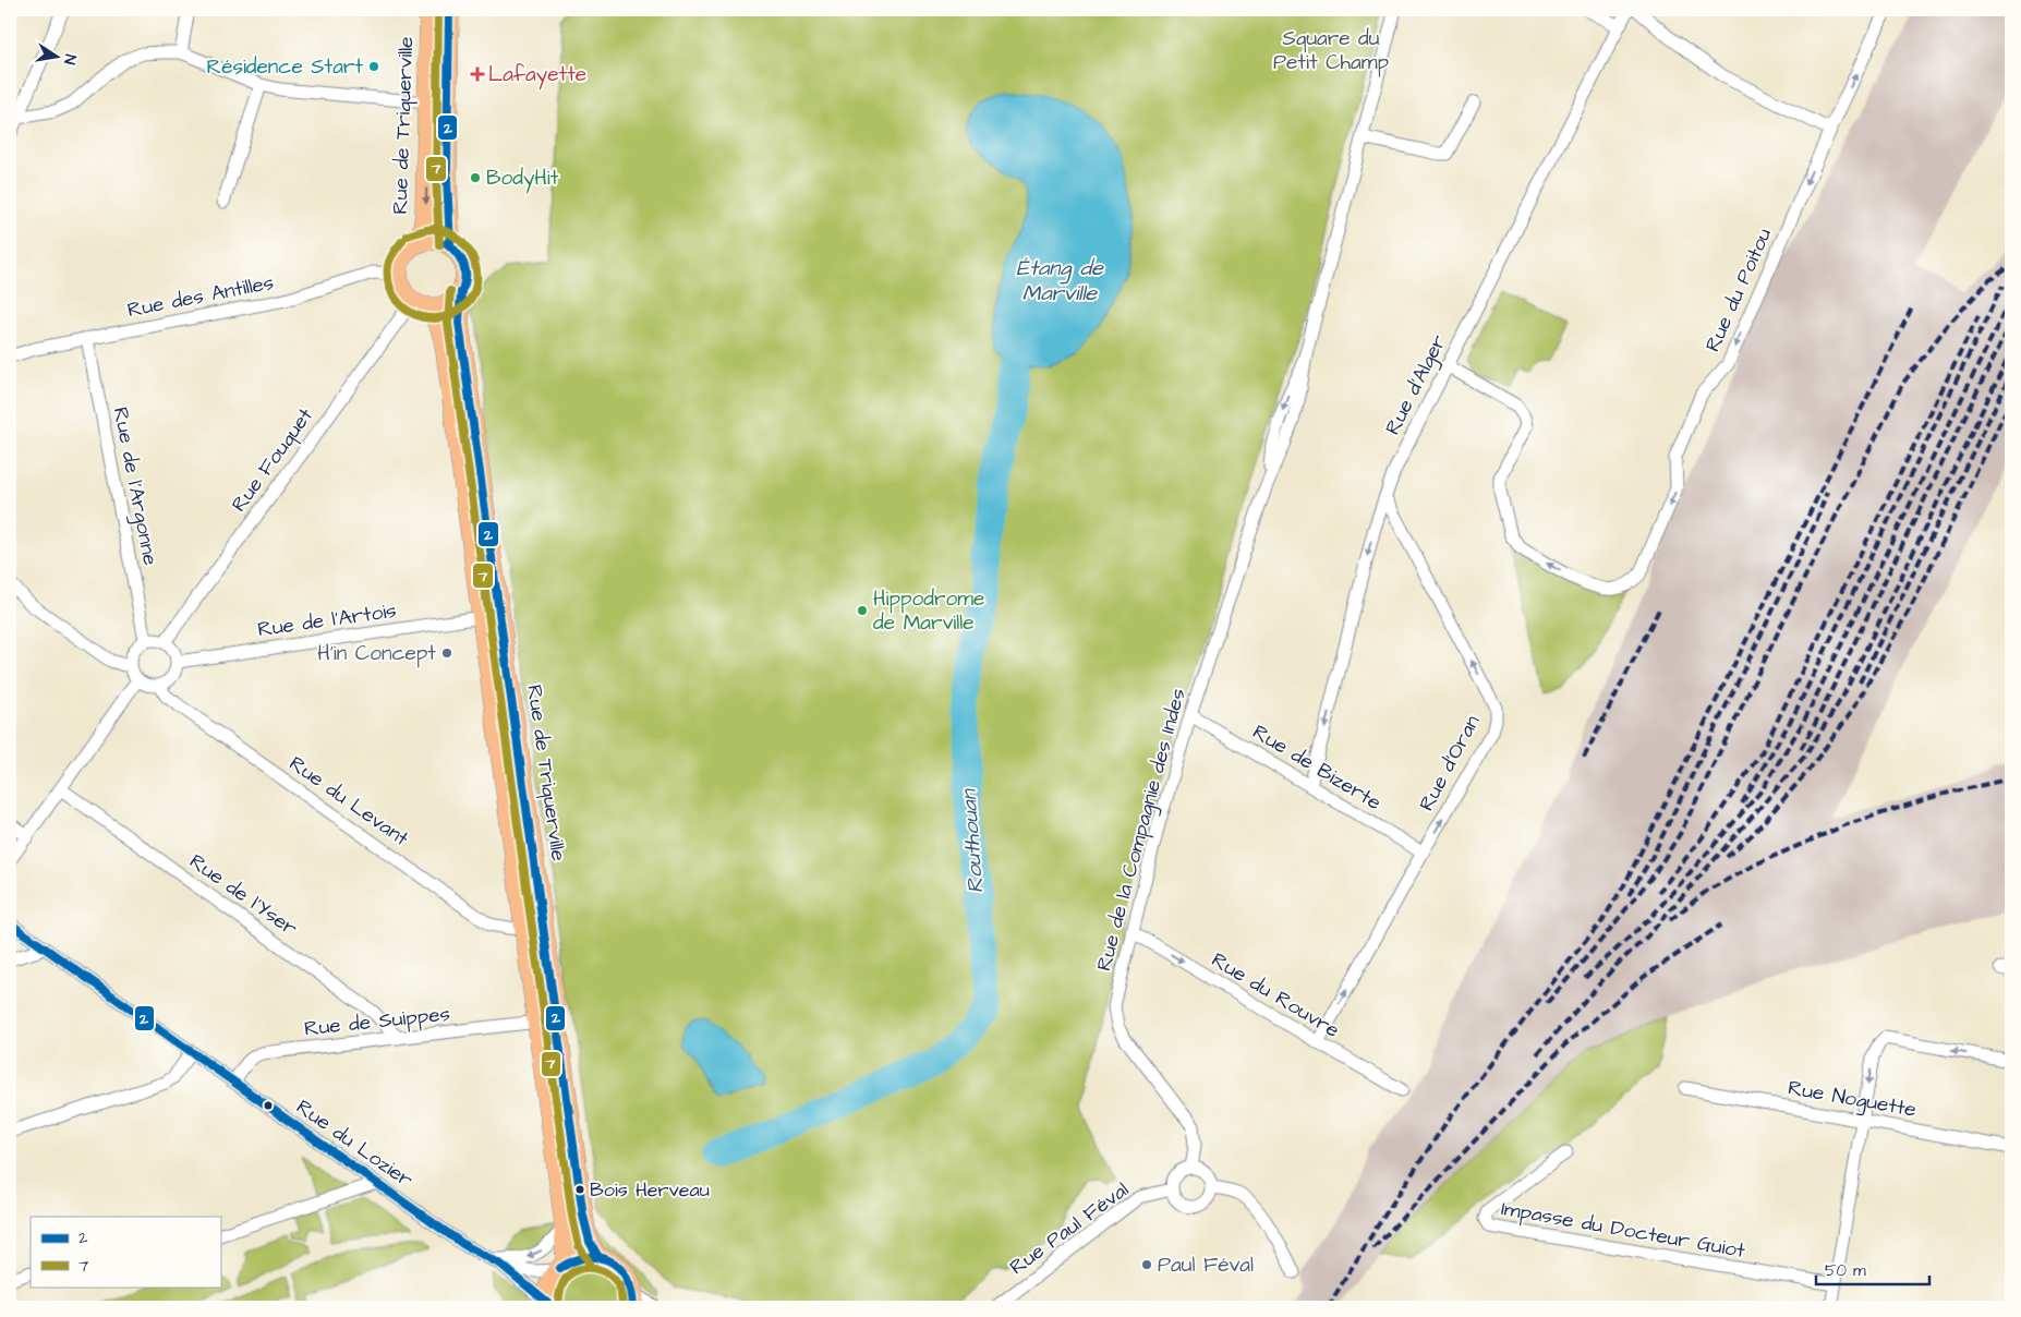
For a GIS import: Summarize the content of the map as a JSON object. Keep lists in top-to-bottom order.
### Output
{
  "streets": {
    "main road": ["Rue de Triquerville"],
    "street": [
      "Rue du Poitou",
      "Rue des Antilles",
      "Rue d'Alger",
      "Rue Fouquet",
      "Rue de l'Argonne",
      "Rue de l'Artois",
      "Rue d'Oran",
      "Rue de Bizerte",
      "Rue du Levant",
      "Rue de la Compagnie des Indes",
      "Rue de l'Yser",
      "Rue du Rouvre",
      "Rue de Suippes",
      "Rue Noguette",
      "Rue du Lozier",
      "Rue Paul Féval",
      "Impasse du Docteur Guiot"
    ]
  },
  "crossings": [
    ["Rue de Triquerville", "Rue des Antilles"],
    ["Rue de Triquerville", "Rue Fouquet"],
    ["Rue de Triquerville", "Rue de l'Artois"],
    ["Rue de Triquerville", "Rue du Levant"],
    ["Rue de Triquerville", "Rue de Suippes"],
    ["Rue de Triquerville", "Rue du Lozier"],
    ["Rue du Poitou", "Rue d'Alger"],
    ["Rue des Antilles", "Rue Fouquet"],
    ["Rue des Antilles", "Rue de l'Argonne"],
    ["Rue d'Alger", "Rue d'Oran"],
    ["Rue d'Alger", "Rue de Bizerte"],
    ["Rue Fouquet", "Rue de l'Argonne"],
    ["Rue Fouquet", "Rue de l'Artois"],
    ["Rue Fouquet", "Rue du Levant"],
    ["Rue de l'Argonne", "Rue de l'Artois"],
    ["Rue de l'Argonne", "Rue du Levant"],
    ["Rue de l'Artois", "Rue du Levant"],
    ["Rue d'Oran", "Rue de Bizerte"],
    ["Rue d'Oran", "Rue du Rouvre"],
    ["Rue de Bizerte", "Rue de la Compagnie des Indes"],
    ["Rue de la Compagnie des Indes", "Rue du Rouvre"],
    ["Rue de la Compagnie des Indes", "Rue Paul Féval"],
    ["Rue de l'Yser", "Rue de Suippes"],
    ["Rue de Suippes", "Rue du Lozier"]
  ],
  "one_way": ["Rue d'Alger", "Rue d'Oran", "Rue du Rouvre"],
  "water": ["Étang de Marville", "Routhouan"],
  "parks": ["Square du Petit Champ"],
  "places": {
    "other": [
      "Résidence Start",
      "BodyHit",
      "Hippodrome de Marville",
      "H'in Concept",
      "Bois Herveau",
      "Paul Féval"
    ],
    "health": ["Lafayette"]
  },
  "lines": ["transit line 2", "transit line 7"],
  "legend": ["2", "7"],
  "scale_bar": "50 m",
  "north": "right"
}
